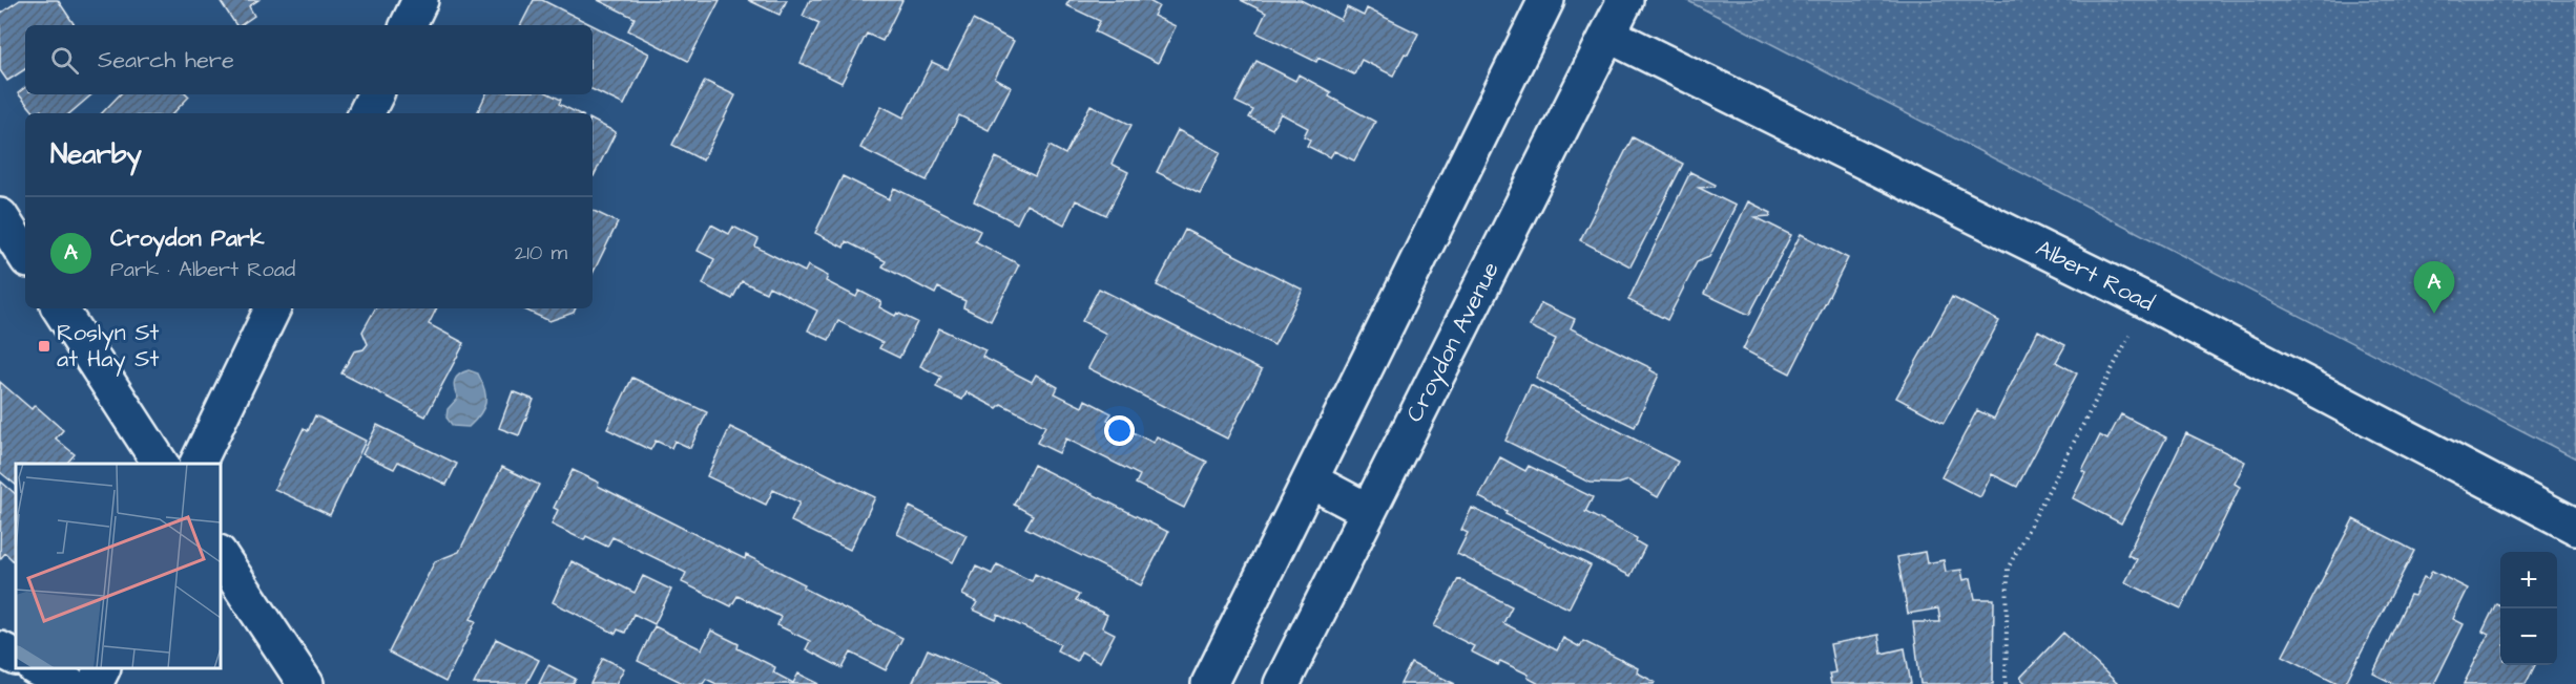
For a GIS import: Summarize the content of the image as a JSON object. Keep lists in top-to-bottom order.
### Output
{
  "streets": {
    "street": ["Albert Road", "Croydon Avenue"]
  },
  "crossings": [
    ["Albert Road", "Croydon Avenue"]
  ],
  "places": {
    "transit": ["Roslyn St at Hay St"]
  },
  "page": {
    "search": "Search here",
    "heading": "Nearby",
    "list": [
      {
        "mark": "A",
        "name": "Croydon Park",
        "note": "Park · Albert Road",
        "value": "210 m"
      }
    ],
    "pins": "A",
    "map_buttons": ["+", "−"]
  }
}
